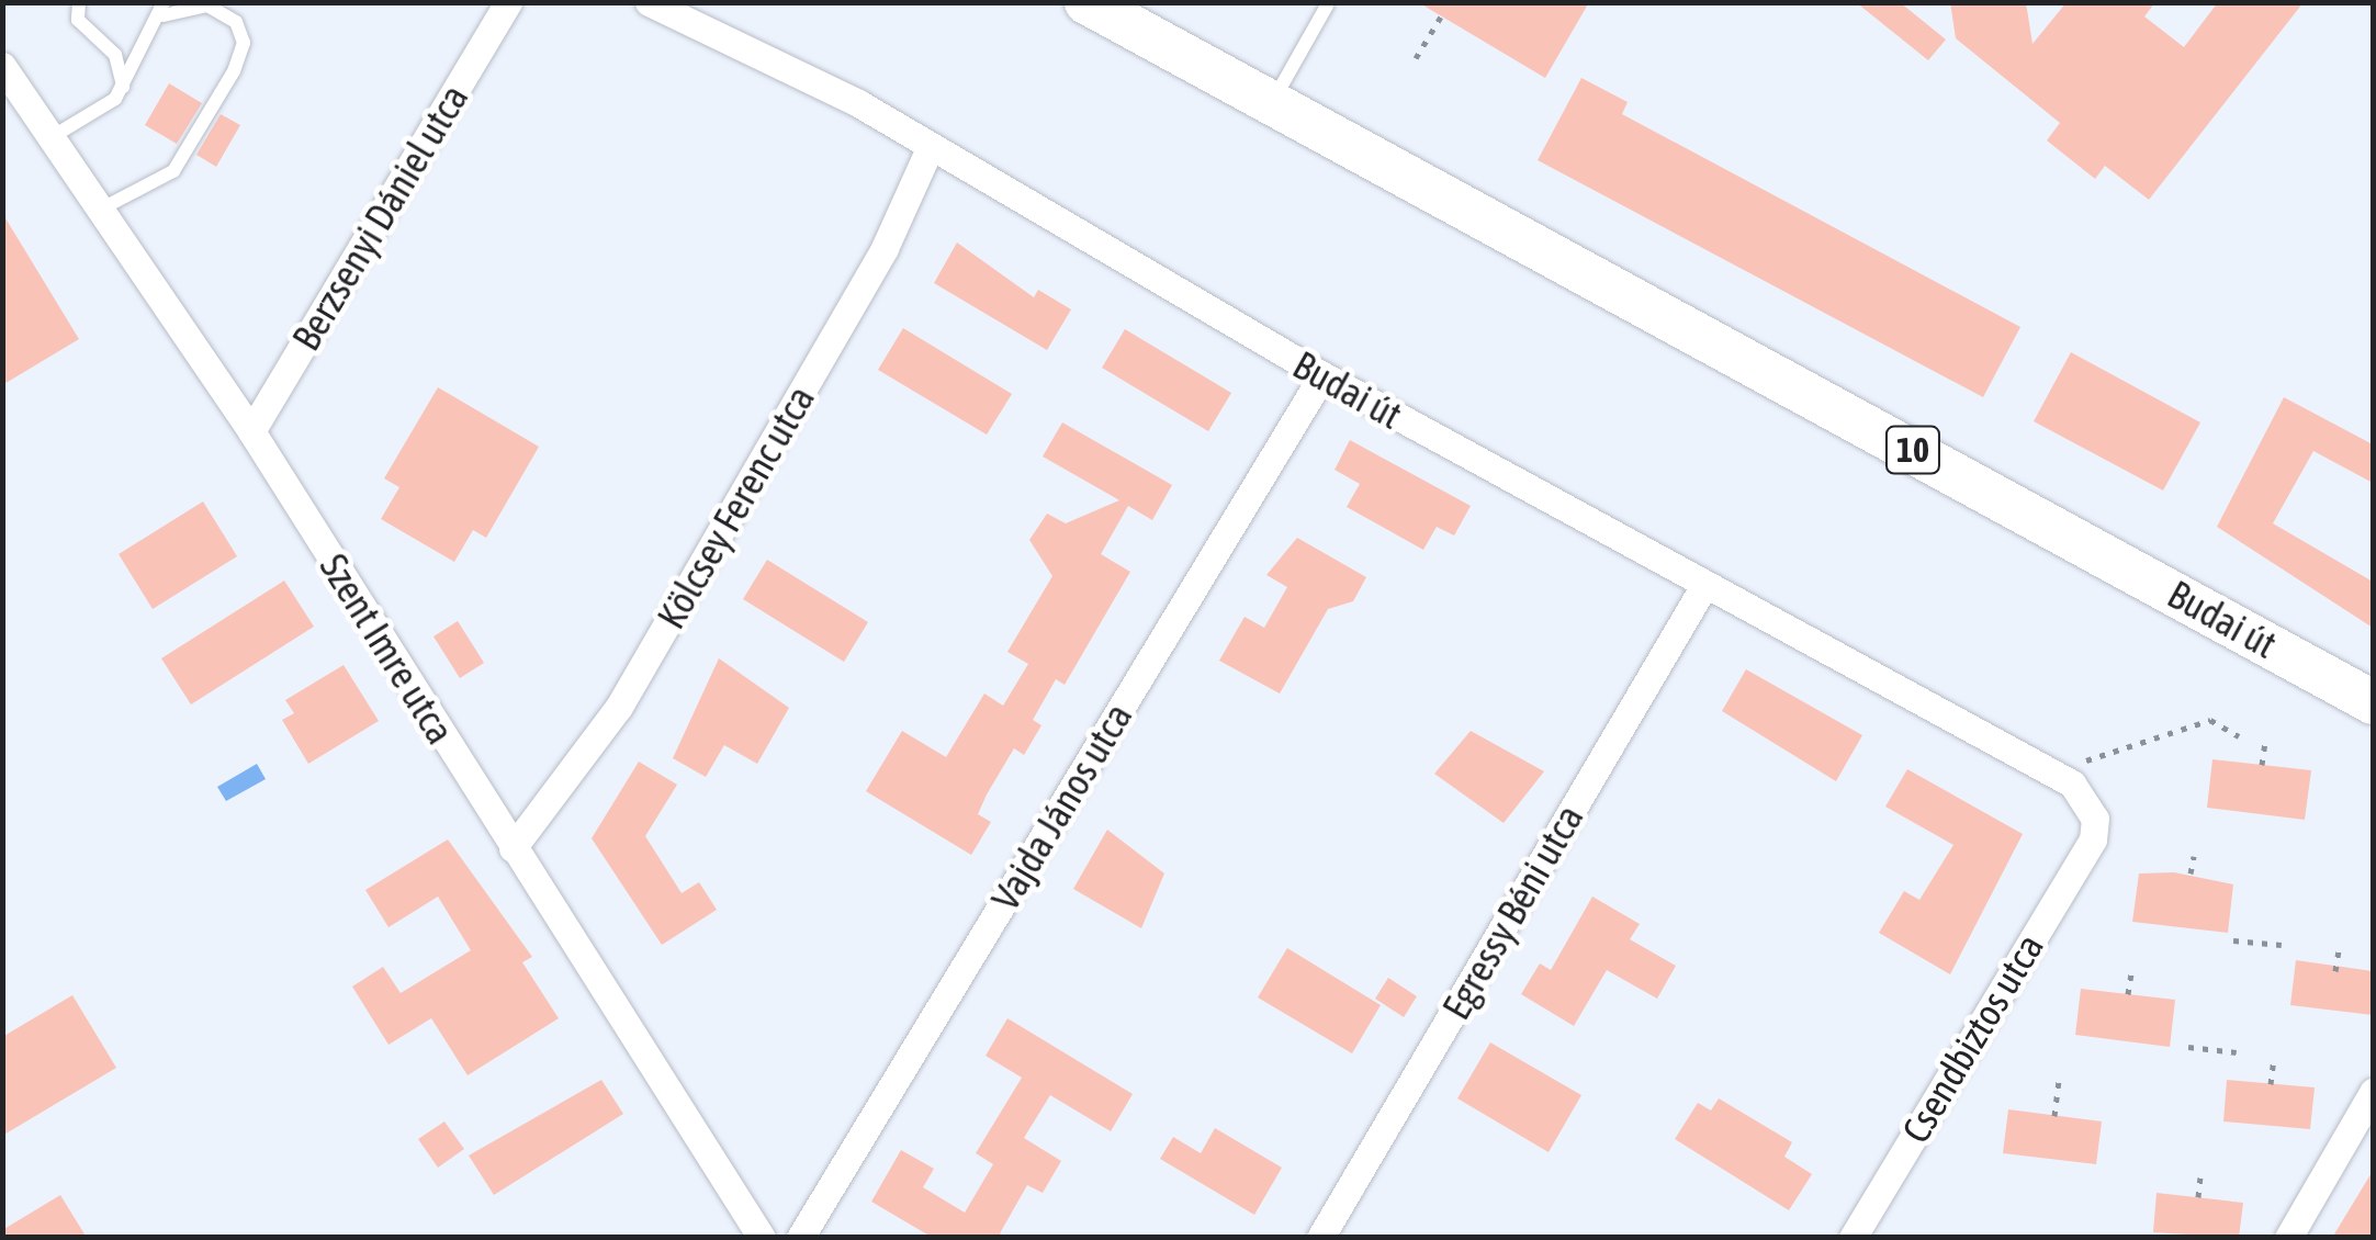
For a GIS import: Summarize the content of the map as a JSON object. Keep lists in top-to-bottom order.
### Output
{
  "streets": {
    "main road": ["Budai út", "10"],
    "street": [
      "Berzsenyi Dániel utca",
      "Kölcsey Ferenc utca",
      "Szent Imre utca",
      "Vajda János utca",
      "Egressy Béni utca",
      "Csendbiztos utca"
    ]
  },
  "crossings": [
    ["Berzsenyi Dániel utca", "Szent Imre utca"],
    ["Budai út", "Kölcsey Ferenc utca"],
    ["Budai út", "Vajda János utca"],
    ["Budai út", "Egressy Béni utca"],
    ["Budai út", "Csendbiztos utca"],
    ["Kölcsey Ferenc utca", "Szent Imre utca"]
  ]
}
